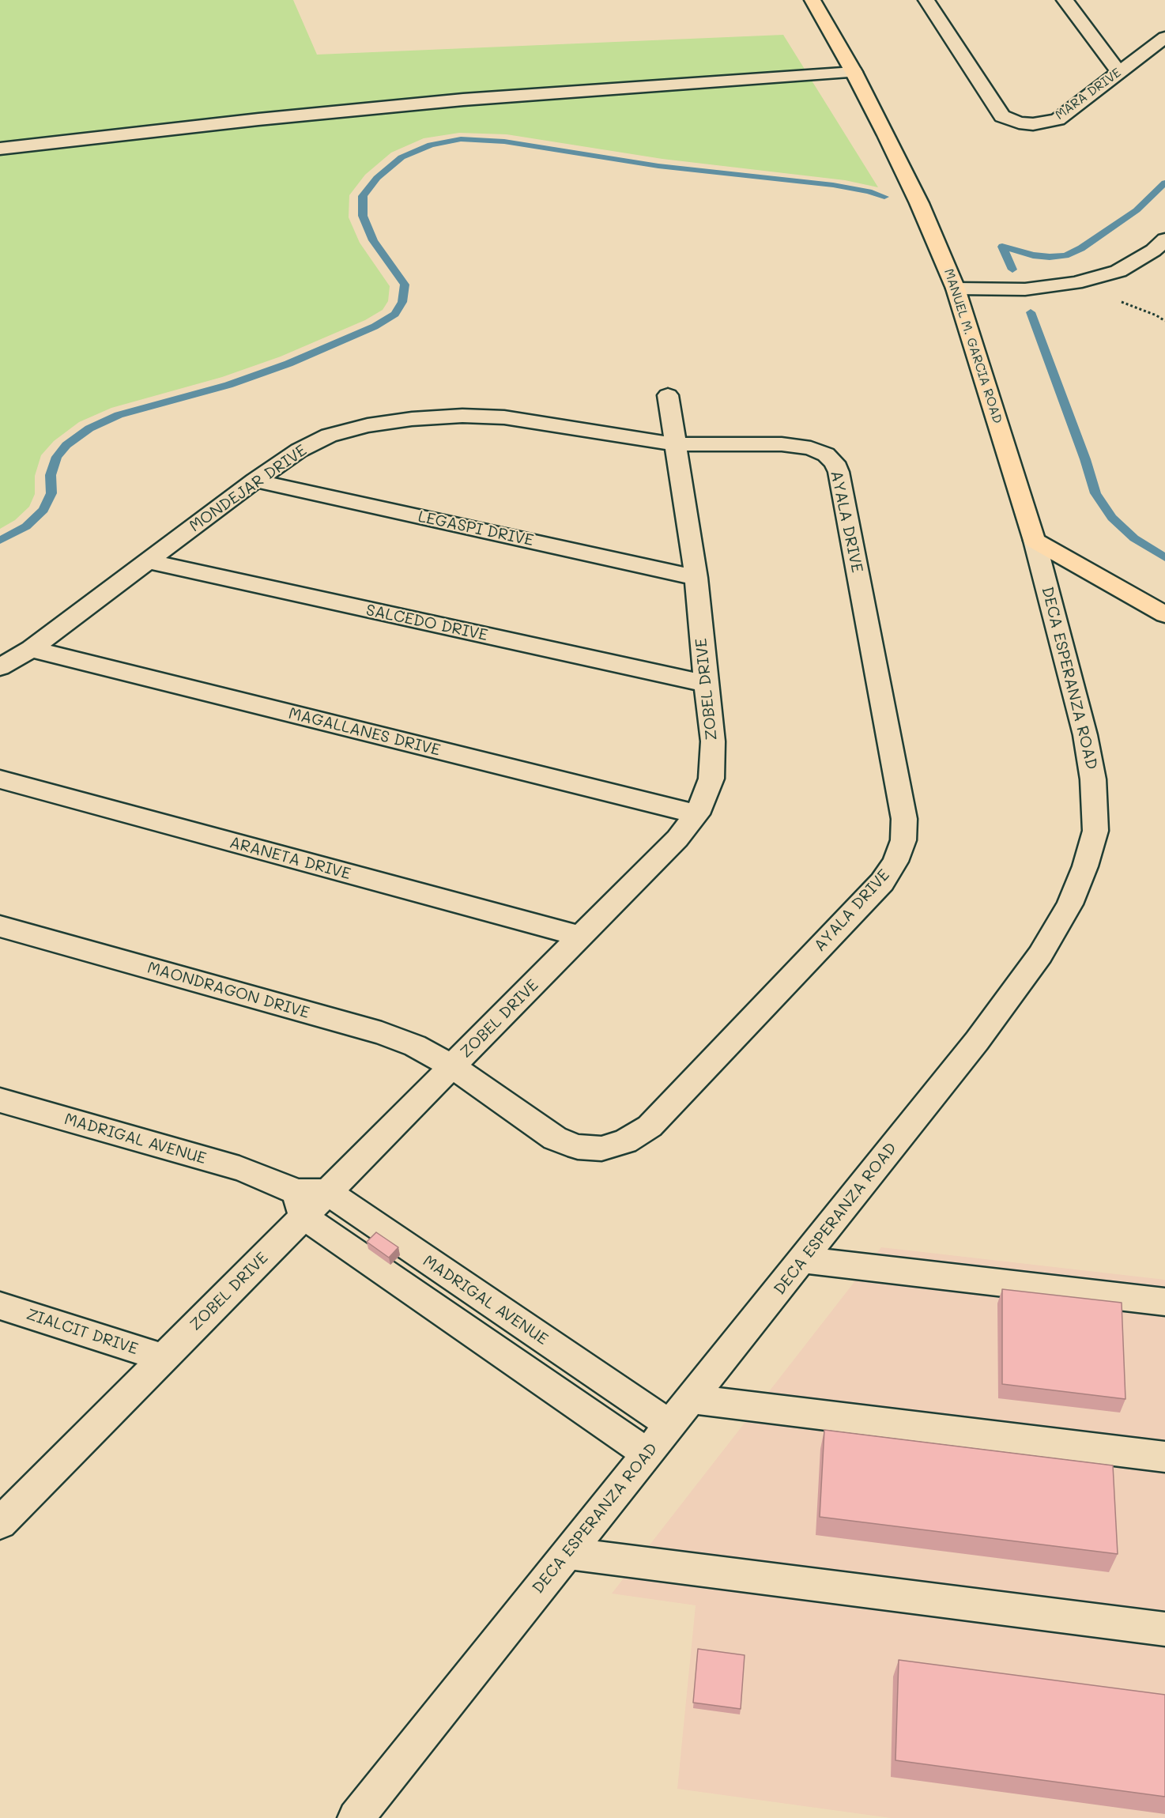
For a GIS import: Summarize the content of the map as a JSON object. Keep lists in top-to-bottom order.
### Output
{
  "streets": {
    "main road": ["MANUEL M. GARCIA ROAD"],
    "street": [
      "MARA DRIVE",
      "MONDEJAR DRIVE",
      "AYALA DRIVE",
      "LEGASPI DRIVE",
      "SALCEDO DRIVE",
      "DECA ESPERANZA ROAD",
      "ZOBEL DRIVE",
      "MAGALLANES DRIVE",
      "ARANETA DRIVE",
      "MAONDRAGON DRIVE",
      "MADRIGAL AVENUE",
      "ZIALCIT DRIVE"
    ]
  },
  "crossings": [
    ["MANUEL M. GARCIA ROAD", "DECA ESPERANZA ROAD"],
    ["MONDEJAR DRIVE", "AYALA DRIVE"],
    ["MONDEJAR DRIVE", "LEGASPI DRIVE"],
    ["MONDEJAR DRIVE", "SALCEDO DRIVE"],
    ["MONDEJAR DRIVE", "ZOBEL DRIVE"],
    ["MONDEJAR DRIVE", "MAGALLANES DRIVE"],
    ["AYALA DRIVE", "ZOBEL DRIVE"],
    ["AYALA DRIVE", "MAONDRAGON DRIVE"],
    ["LEGASPI DRIVE", "ZOBEL DRIVE"],
    ["SALCEDO DRIVE", "ZOBEL DRIVE"],
    ["DECA ESPERANZA ROAD", "MADRIGAL AVENUE"],
    ["ZOBEL DRIVE", "MAGALLANES DRIVE"],
    ["ZOBEL DRIVE", "ARANETA DRIVE"],
    ["ZOBEL DRIVE", "MAONDRAGON DRIVE"],
    ["ZOBEL DRIVE", "MADRIGAL AVENUE"],
    ["ZOBEL DRIVE", "ZIALCIT DRIVE"]
  ]
}
